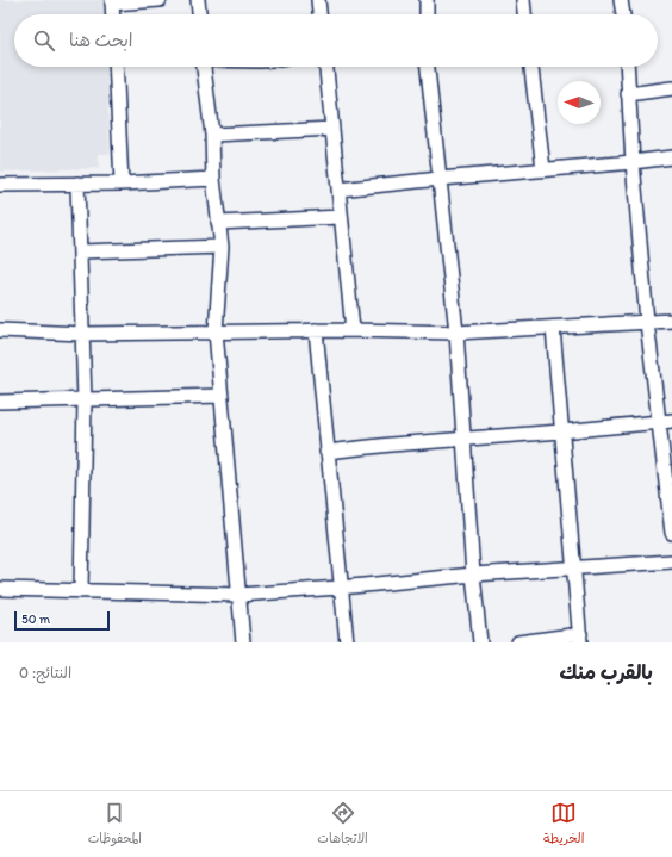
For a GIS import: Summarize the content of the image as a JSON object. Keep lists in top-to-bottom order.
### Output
{
  "scale_bar": "50 m",
  "north": "left",
  "page": {
    "search": "ابحث هنا",
    "scale": "50 m",
    "heading": ["بالقرب منك", "النتائج: 0"],
    "nav": ["الخريطة", "الاتجاهات", "المحفوظات"]
  }
}
